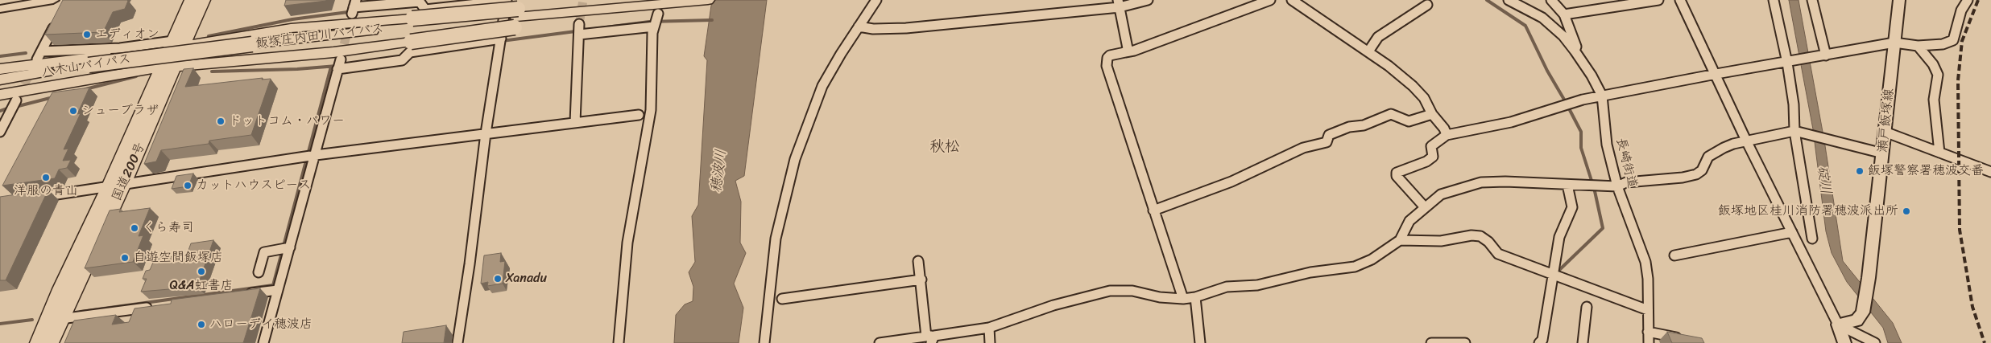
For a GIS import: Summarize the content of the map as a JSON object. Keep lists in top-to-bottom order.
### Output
{
  "streets": {
    "highway": ["飯塚庄内田川バイパス", "八木山バイパス", "国道200号"],
    "main road": ["瀬戸飯塚線"],
    "street": ["長崎街道"]
  },
  "crossings": [
    ["飯塚庄内田川バイパス", "八木山バイパス"],
    ["飯塚庄内田川バイパス", "国道200号"],
    ["八木山バイパス", "国道200号"]
  ],
  "districts": ["秋松"],
  "water": ["穂波川", "碇川"],
  "places": [
    "エディオン",
    "シュープラザ",
    "ドットコム・パワー",
    "飯塚警察署穂波交番",
    "洋服の青山",
    "カットハウスピース",
    "飯塚地区桂川消防署穂波派出所",
    "くら寿司",
    "自遊空間飯塚店",
    "Q&A虹書店",
    "Xanadu",
    "ハローデイ穂波店"
  ]
}
